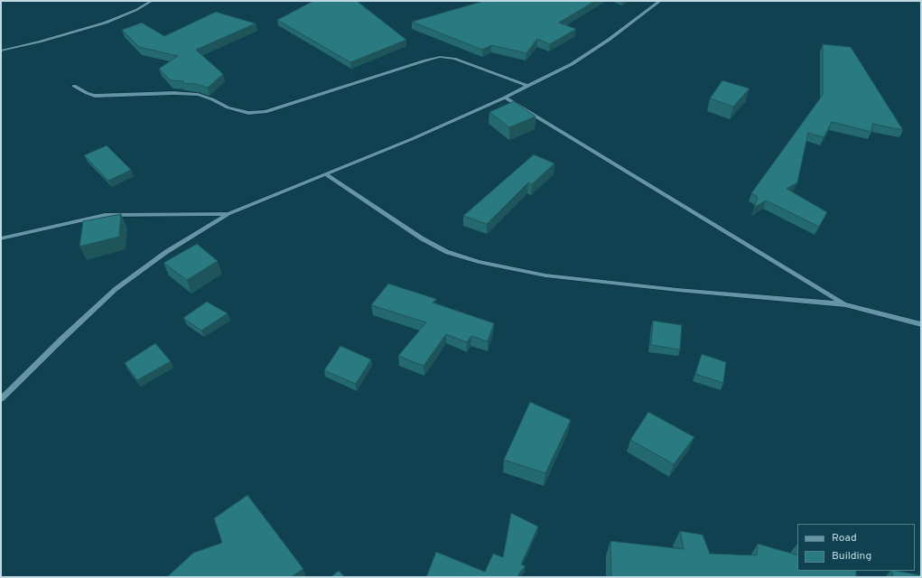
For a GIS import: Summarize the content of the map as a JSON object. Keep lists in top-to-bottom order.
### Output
{
  "legend": ["Road", "Building"]
}
